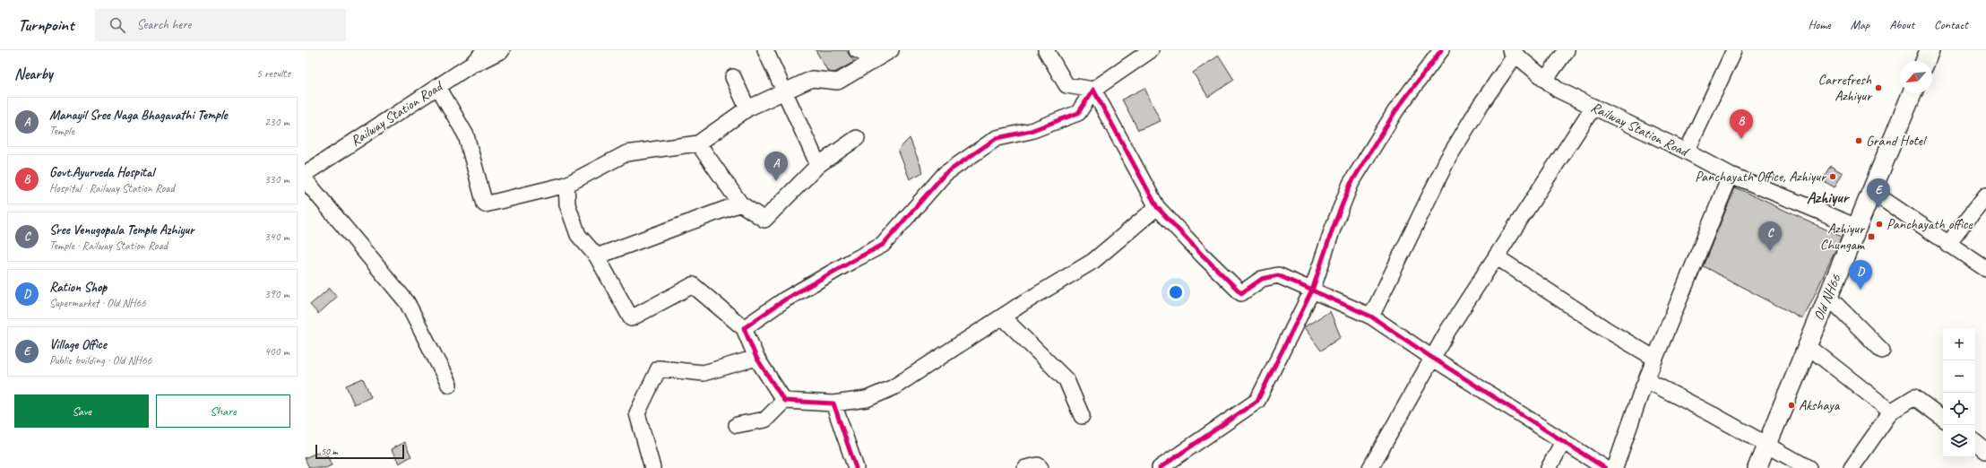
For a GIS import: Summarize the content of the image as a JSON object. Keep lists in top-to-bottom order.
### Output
{
  "streets": {
    "main road": ["Old NH66"],
    "street": ["Railway Station Road"]
  },
  "crossings": [
    ["Railway Station Road", "Old NH66"]
  ],
  "districts": ["Azhiyur"],
  "places": {
    "other": [
      "Carrefresh Azhiyur",
      "Grand Hotel",
      "Panchayath Office, Azhiyur",
      "Panchayath office",
      "Akshaya"
    ],
    "transit": ["Azhiyur Chungam"]
  },
  "scale_bar": "50 m",
  "north": "bottom left",
  "page": {
    "header": "Turnpoint",
    "search": "Search here",
    "nav": [
      "Home",
      "Map",
      "About",
      "Contact"
    ],
    "heading": ["Nearby", "5 results"],
    "list": [
      {
        "mark": "A",
        "name": "Manayil Sree Naga Bhagavathi Temple",
        "note": "Temple",
        "value": "230 m"
      },
      {
        "mark": "B",
        "name": "Govt.Ayurveda Hospital",
        "note": "Hospital · Railway Station Road",
        "value": "330 m"
      },
      {
        "mark": "C",
        "name": "Sree Venugopala Temple Azhiyur",
        "note": "Temple · Railway Station Road",
        "value": "340 m"
      },
      {
        "mark": "D",
        "name": "Ration Shop",
        "note": "Supermarket · Old NH66",
        "value": "390 m"
      },
      {
        "mark": "E",
        "name": "Village Office",
        "note": "Public building · Old NH66",
        "value": "400 m"
      }
    ],
    "pins": [
      "B",
      "A",
      "E",
      "C",
      "D"
    ],
    "map_buttons": ["+", "−"],
    "buttons": ["Save", "Share"],
    "scale": "50 m"
  }
}
